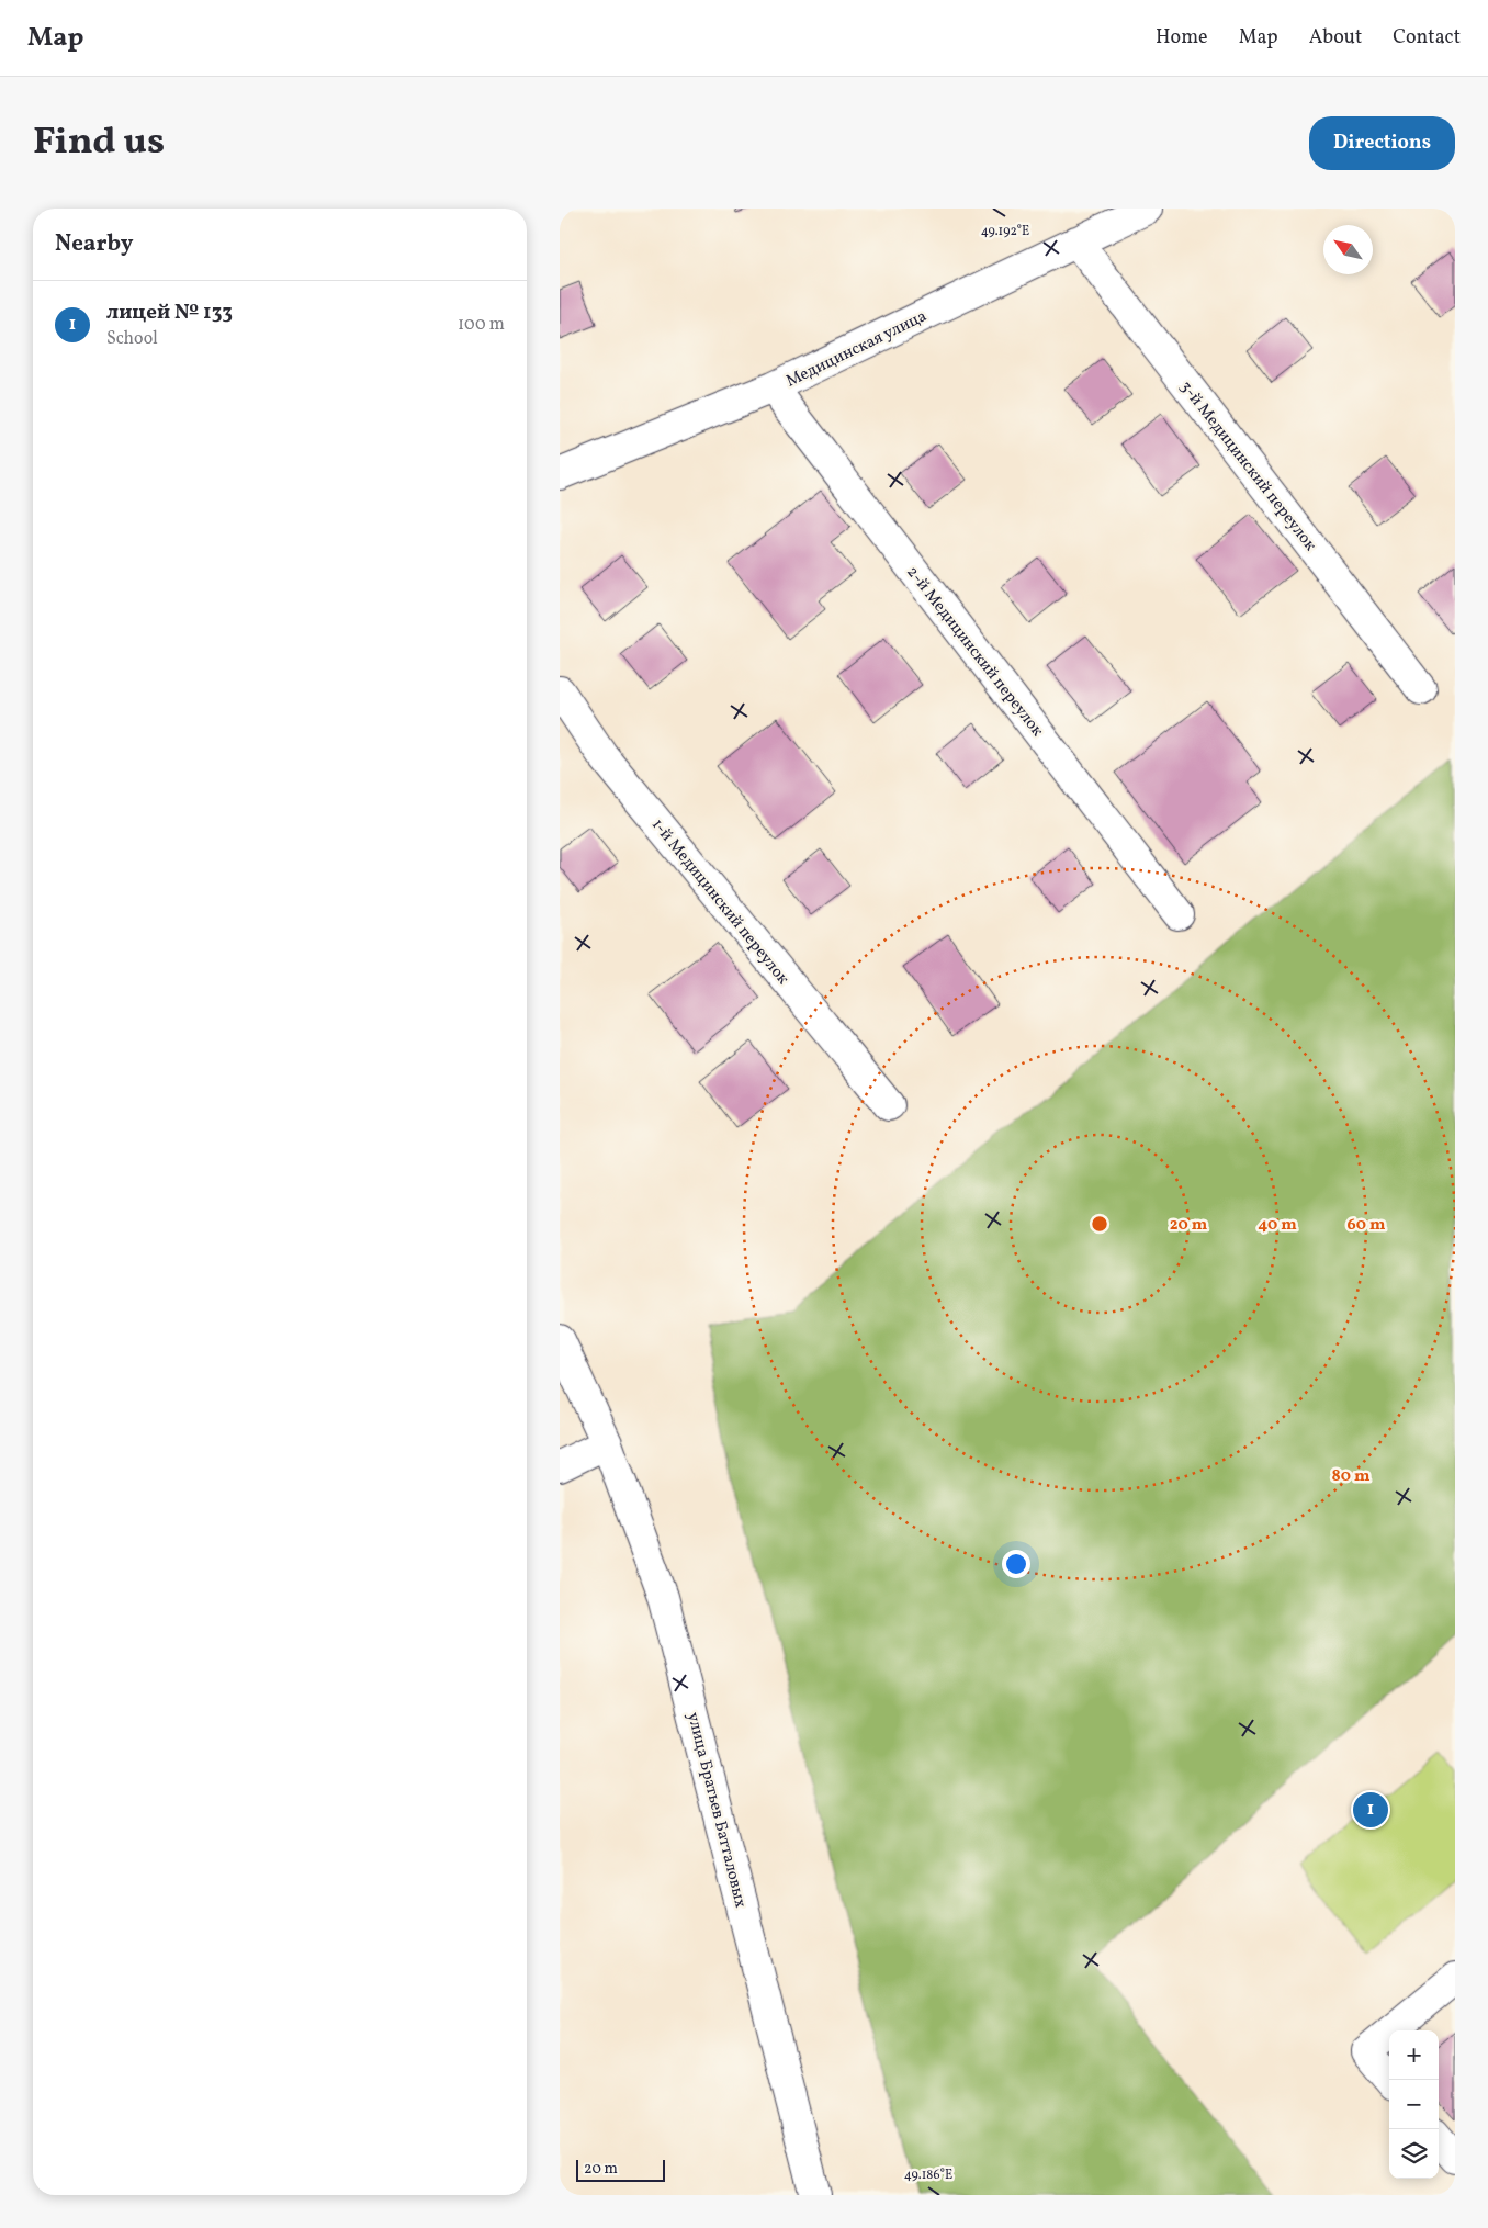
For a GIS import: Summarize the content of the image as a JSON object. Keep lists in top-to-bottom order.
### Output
{
  "streets": {
    "street": [
      "Медицинская улица",
      "3-й Медицинский переулок",
      "2-й Медицинский переулок",
      "1-й Медицинский переулок",
      "улица Братьев Батталовых"
    ]
  },
  "crossings": [
    ["Медицинская улица", "3-й Медицинский переулок"],
    ["Медицинская улица", "2-й Медицинский переулок"]
  ],
  "scale_bar": "20 m",
  "north": "top left",
  "page": {
    "header": "Map",
    "nav": [
      "Home",
      "Map",
      "About",
      "Contact"
    ],
    "title": "Find us",
    "buttons": "Directions",
    "heading": "Nearby",
    "list": [
      {
        "mark": "1",
        "name": "лицей № 133",
        "note": "School",
        "value": "100 m"
      }
    ],
    "pins": "1",
    "map_buttons": ["+", "−"],
    "scale": "20 m"
  },
  "coordinates": ["49.192°E", "49.186°E"],
  "rings": [
    "20 m",
    "40 m",
    "60 m",
    "80 m"
  ]
}
